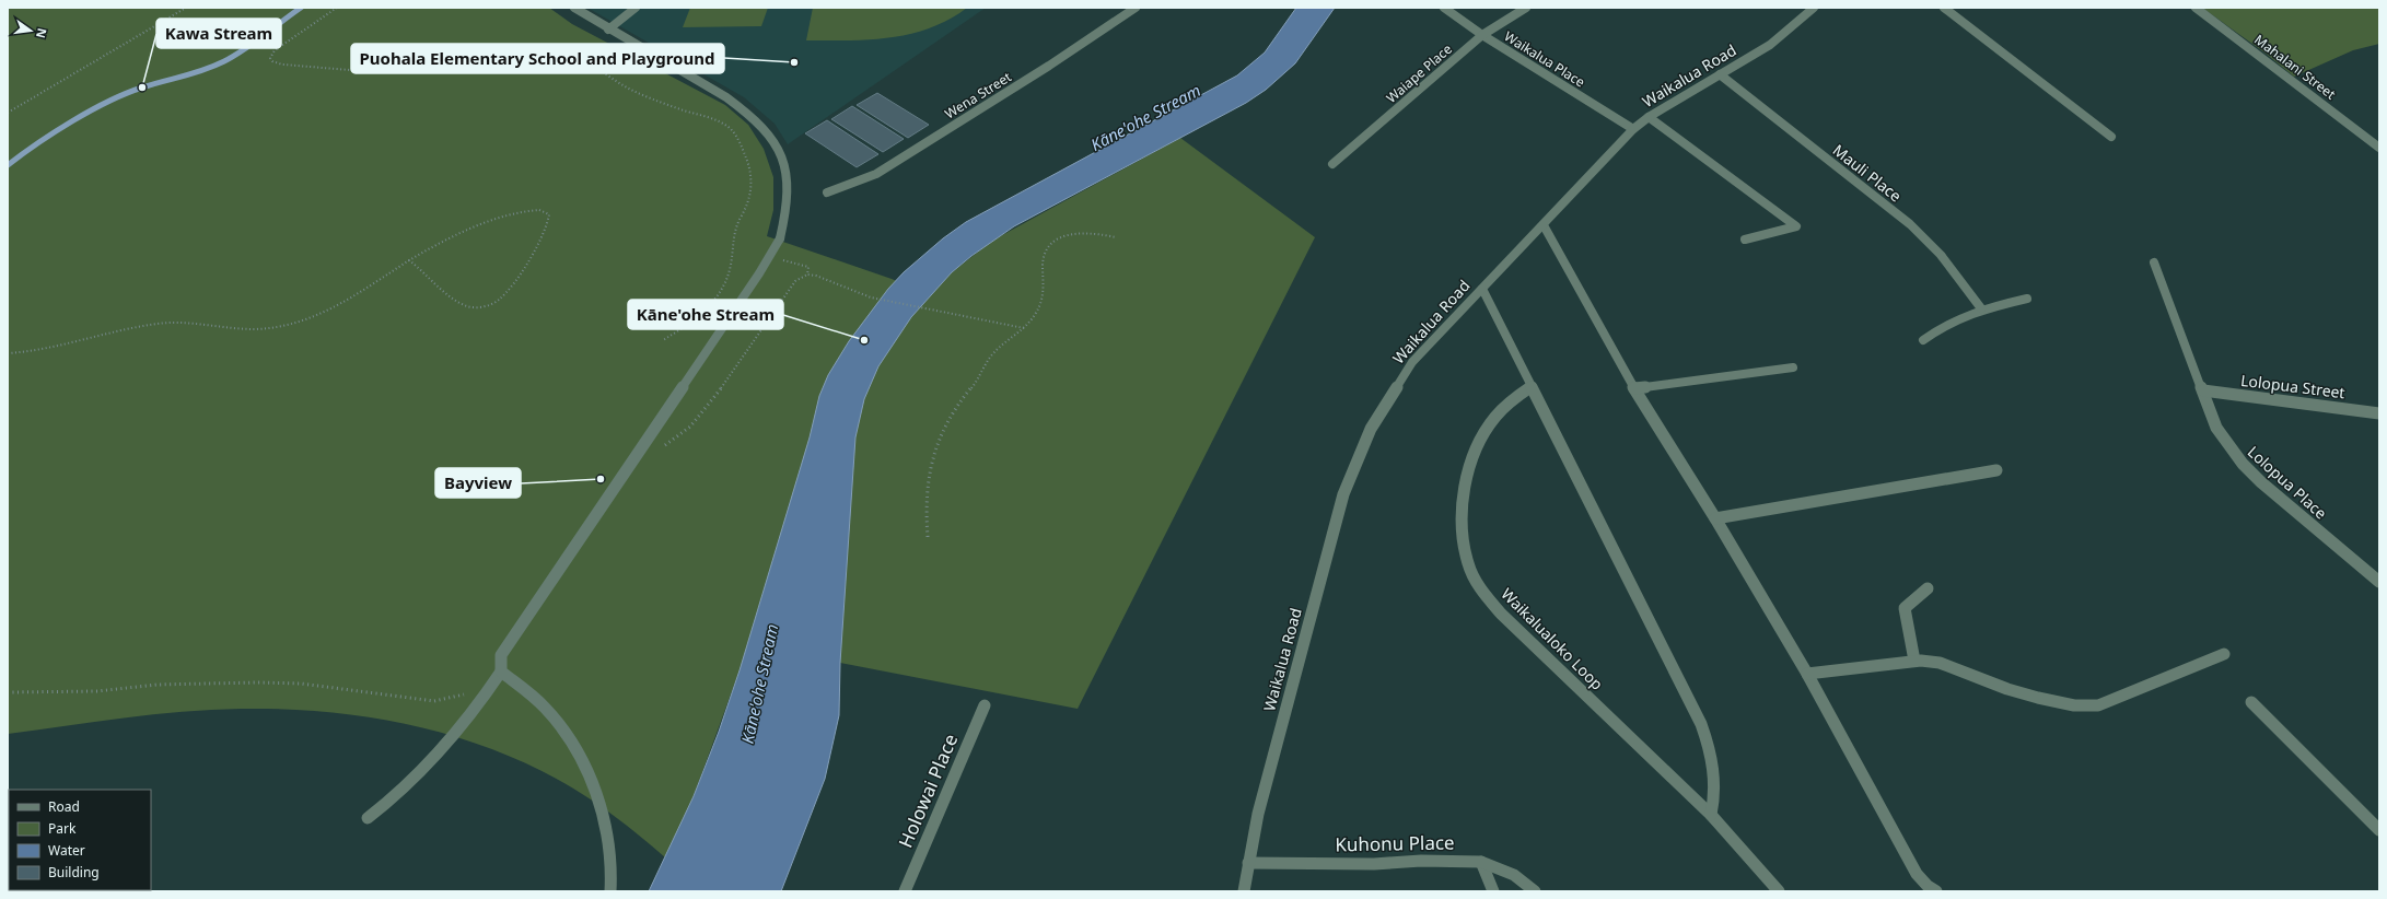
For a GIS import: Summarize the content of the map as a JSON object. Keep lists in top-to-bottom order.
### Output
{
  "streets": {
    "street": [
      "Waikalua Place",
      "Mahalani Street",
      "Waiape Place",
      "Waikalua Road",
      "Wena Street",
      "Mauli Place",
      "Lolopua Street",
      "Lolopua Place",
      "Waikalualoko Loop",
      "Holowai Place",
      "Kuhonu Place"
    ]
  },
  "crossings": [
    ["Waikalua Place", "Waiape Place"],
    ["Waikalua Place", "Waikalua Road"],
    ["Waikalua Road", "Mauli Place"],
    ["Waikalua Road", "Kuhonu Place"],
    ["Lolopua Street", "Lolopua Place"]
  ],
  "water": ["Kāne'ohe Stream"],
  "places": [
    "Puohala Elementary School and Playground",
    "Kawa Stream",
    "Kāne'ohe Stream",
    "Bayview"
  ],
  "legend": [
    "Road",
    "Park",
    "Water",
    "Building"
  ],
  "north": "right"
}
